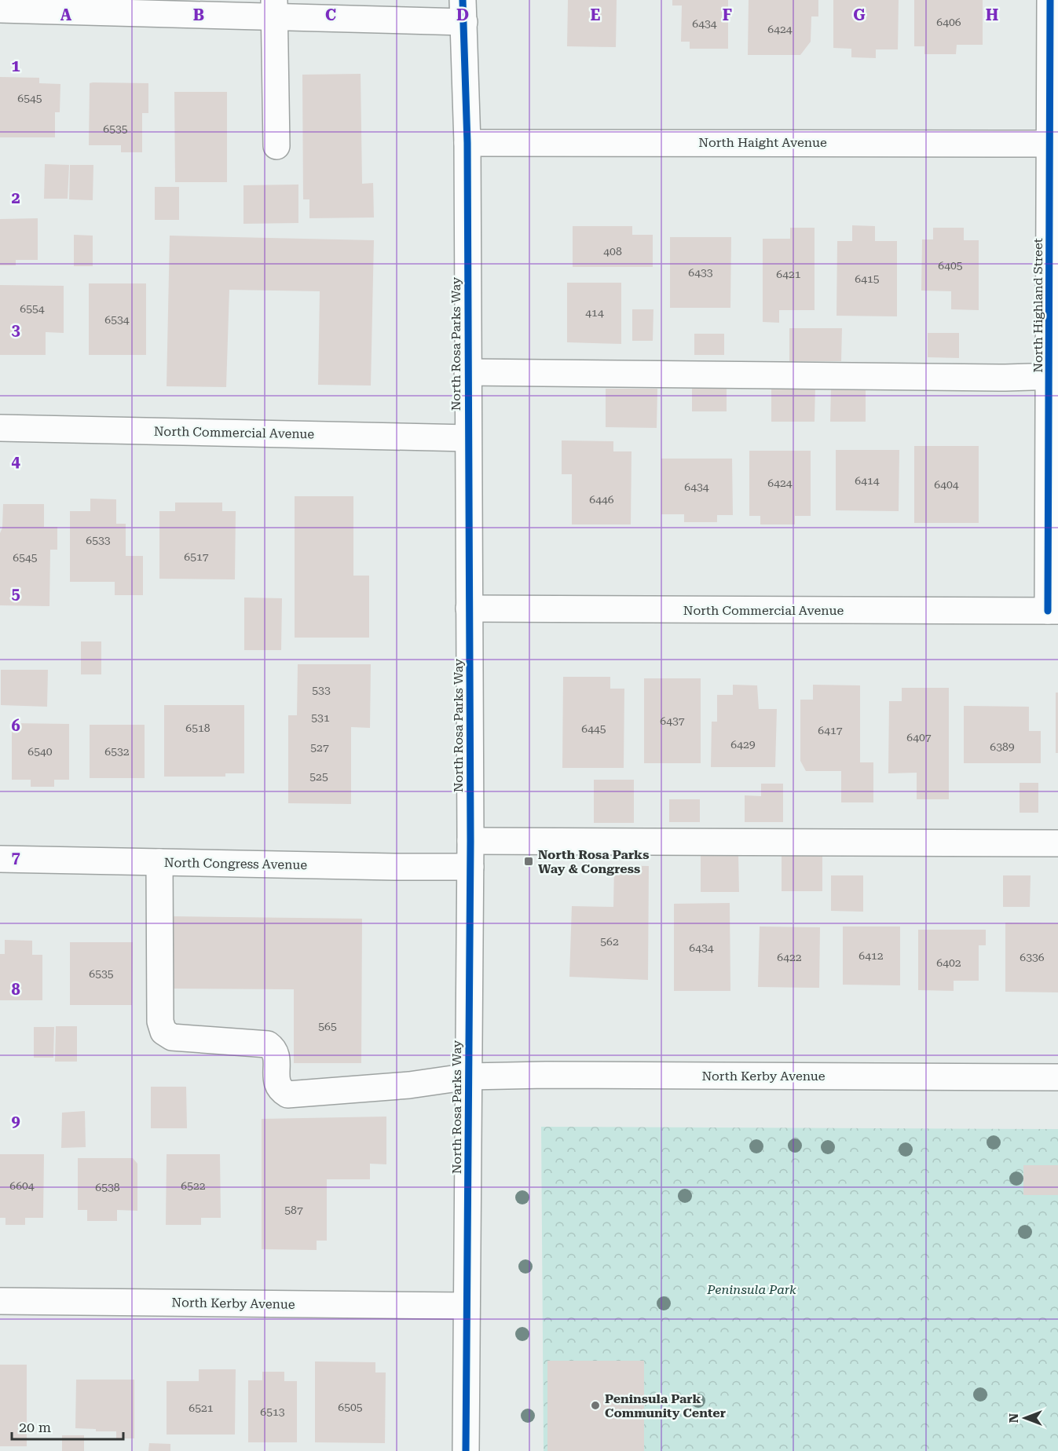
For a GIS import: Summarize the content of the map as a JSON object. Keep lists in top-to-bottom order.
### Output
{
  "streets": {
    "street": [
      "North Haight Avenue",
      "North Highland Street",
      "North Rosa Parks Way",
      "North Commercial Avenue",
      "North Congress Avenue",
      "North Kerby Avenue"
    ]
  },
  "crossings": [
    ["North Haight Avenue", "North Highland Street"],
    ["North Haight Avenue", "North Rosa Parks Way"],
    ["North Highland Street", "North Commercial Avenue"],
    ["North Rosa Parks Way", "North Commercial Avenue"],
    ["North Rosa Parks Way", "North Congress Avenue"],
    ["North Rosa Parks Way", "North Kerby Avenue"],
    ["North Congress Avenue", "North Kerby Avenue"]
  ],
  "parks": ["Peninsula Park"],
  "places": {
    "transit": ["North Rosa Parks Way & Congress"],
    "other": ["Peninsula Park Community Center"]
  },
  "house_numbers": [
    "6406",
    "6434",
    "6424",
    "6545",
    "6535",
    "408",
    "6405",
    "6433",
    "6421",
    "6415",
    "6554",
    "414",
    "6534",
    "6414",
    "6424",
    "6404",
    "6434",
    "6446",
    "6533",
    "6517",
    "6545",
    "533",
    "531",
    "6437",
    "6518",
    "6445",
    "6417",
    "6407",
    "6429",
    "6389",
    "527",
    "6540",
    "6532",
    "525",
    "562",
    "6434",
    "6412",
    "6422",
    "6336",
    "6402",
    "6535",
    "565",
    "6604",
    "6522",
    "6538",
    "587",
    "6505",
    "6521",
    "6513"
  ],
  "scale_bar": "20 m",
  "north": "left",
  "grid": {
    "columns": [
      "A",
      "B",
      "C",
      "D",
      "E",
      "F",
      "G",
      "H"
    ],
    "rows": [
      "1",
      "2",
      "3",
      "4",
      "5",
      "6",
      "7",
      "8",
      "9"
    ]
  }
}
